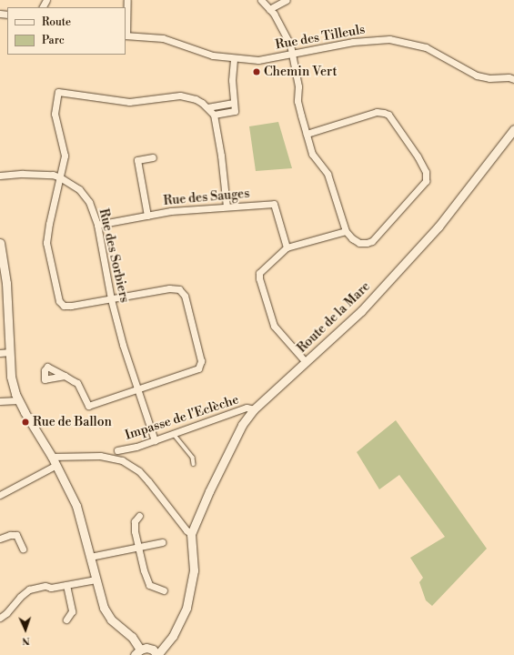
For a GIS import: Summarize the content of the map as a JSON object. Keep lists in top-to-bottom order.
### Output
{
  "streets": {
    "street": [
      "Rue des Tilleuls",
      "Rue des Sauges",
      "Rue des Sorbiers",
      "Route de la Mare",
      "Impasse de l'Eclèche"
    ]
  },
  "crossings": [
    ["Rue des Sauges", "Rue des Sorbiers"],
    ["Rue des Sorbiers", "Impasse de l'Eclèche"],
    ["Route de la Mare", "Impasse de l'Eclèche"]
  ],
  "places": ["Chemin Vert", "Rue de Ballon"],
  "legend": ["Route", "Parc"],
  "north": "bottom"
}
